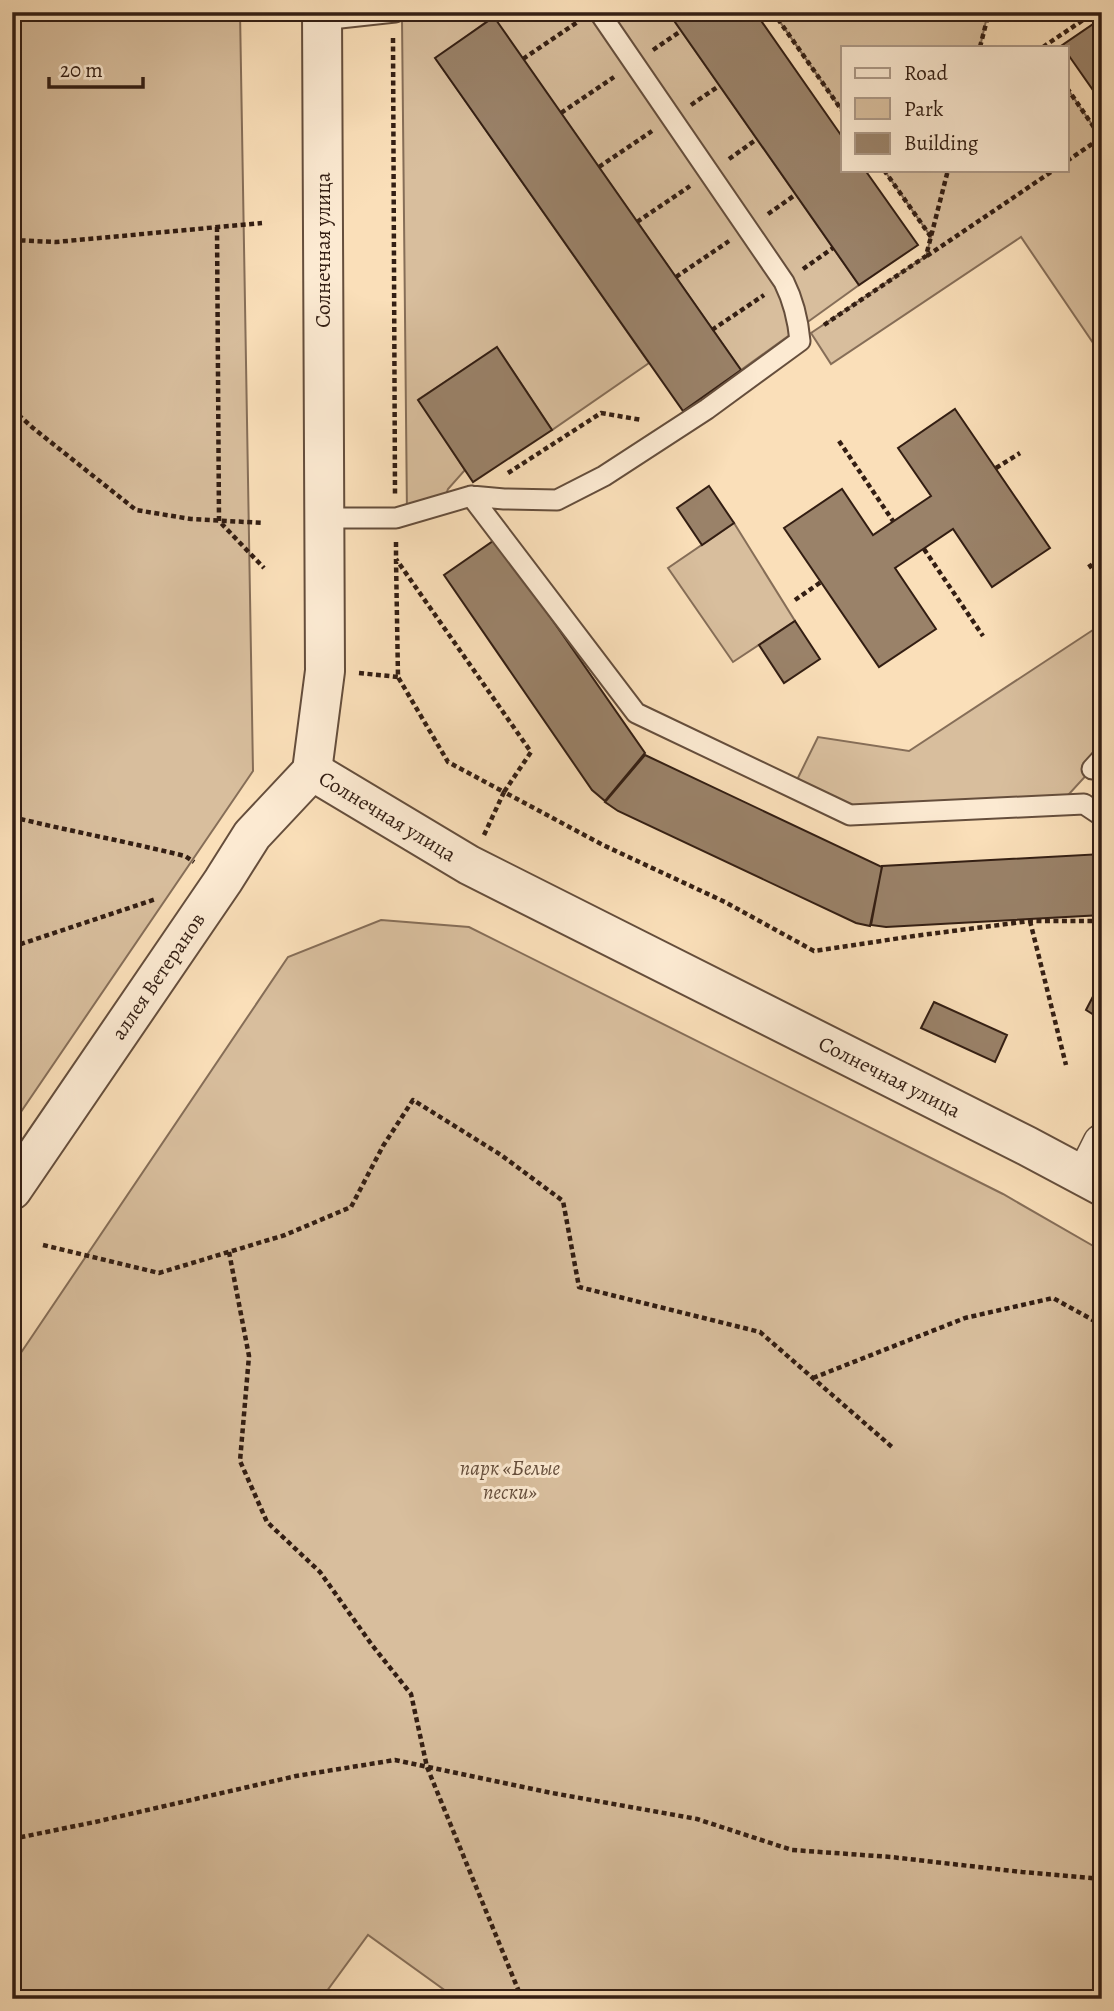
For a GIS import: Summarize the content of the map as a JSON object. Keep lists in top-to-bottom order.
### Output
{
  "streets": {
    "street": ["Солнечная улица", "аллея Ветеранов"]
  },
  "crossings": [
    ["Солнечная улица", "аллея Ветеранов"]
  ],
  "parks": ["парк «Белые пески»"],
  "legend": ["Road", "Park", "Building"],
  "scale_bar": "20 m"
}
